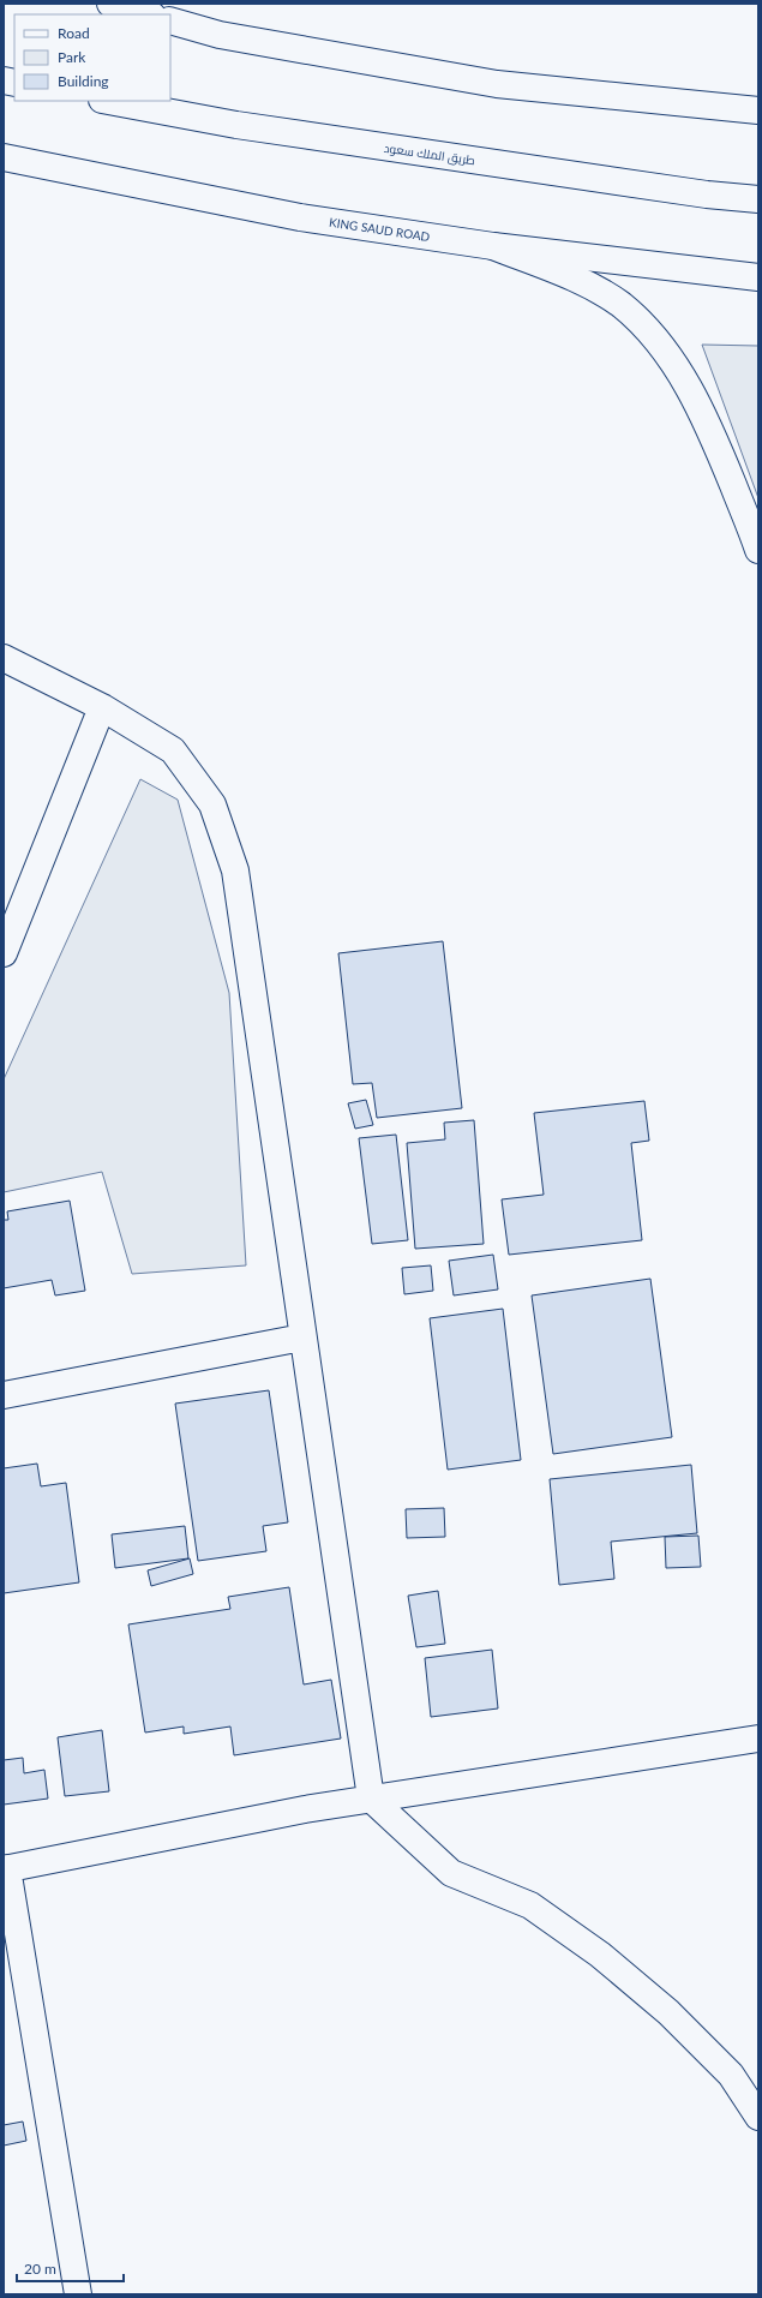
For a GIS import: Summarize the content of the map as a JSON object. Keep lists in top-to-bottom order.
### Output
{
  "streets": {
    "street": ["طريق الملك سعود", "KING SAUD ROAD"]
  },
  "legend": ["Road", "Park", "Building"],
  "scale_bar": "20 m"
}
